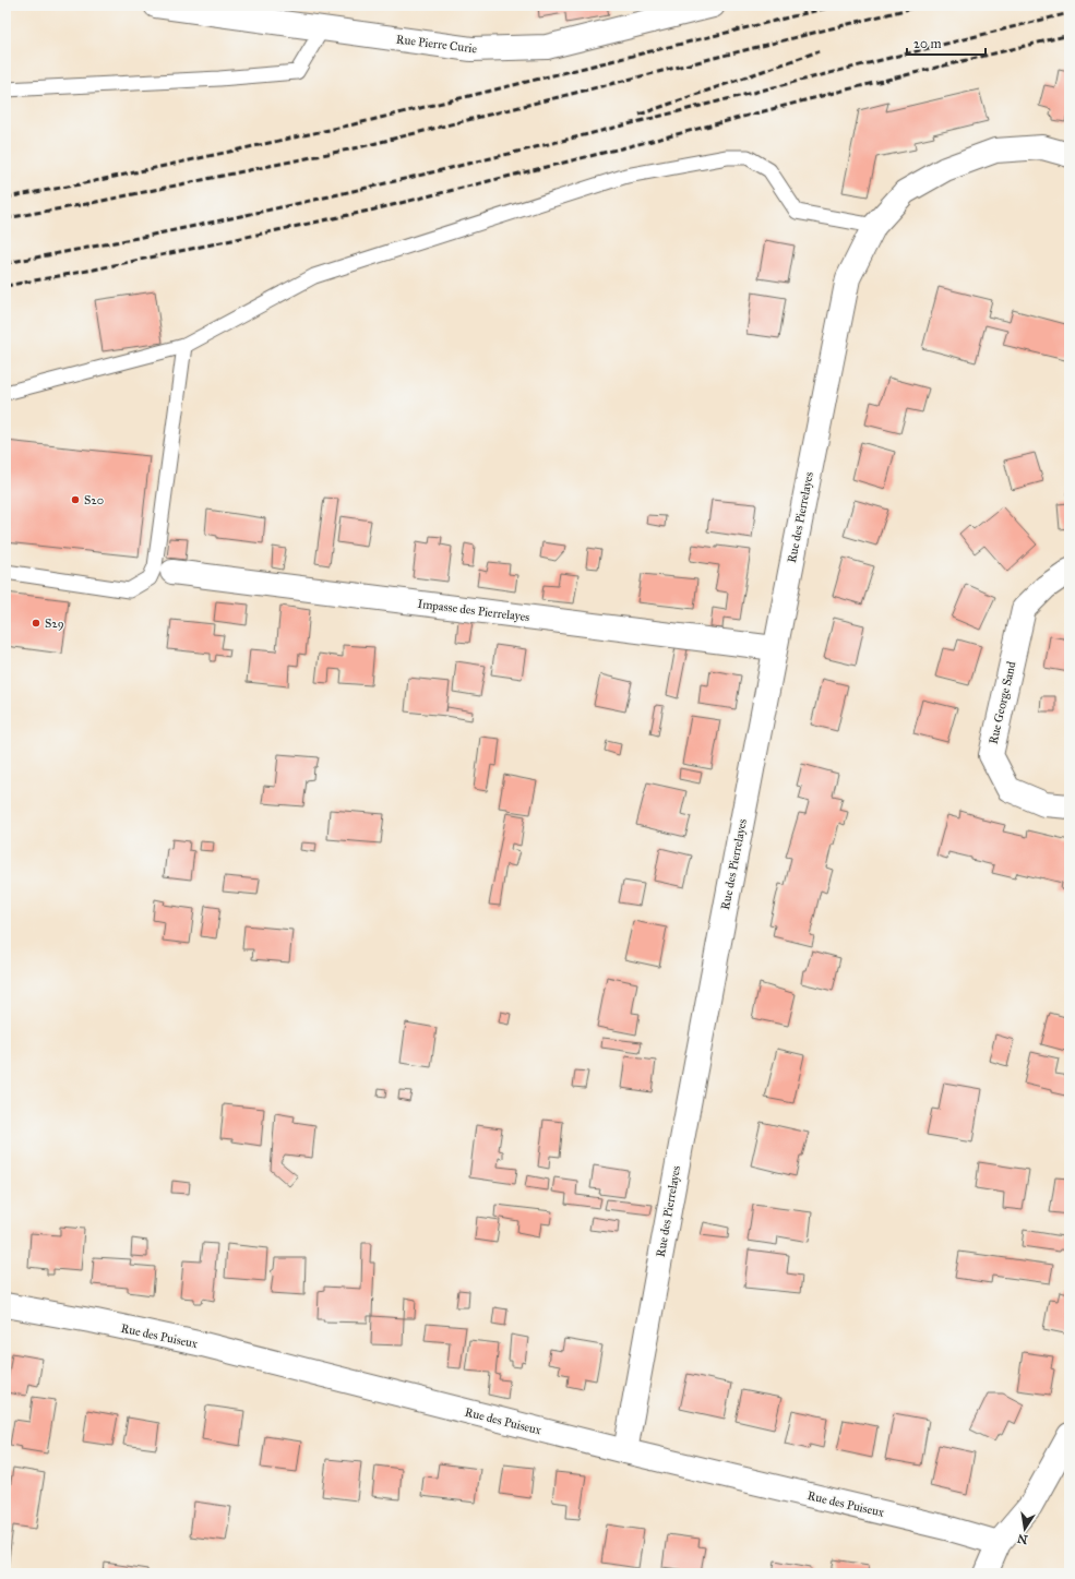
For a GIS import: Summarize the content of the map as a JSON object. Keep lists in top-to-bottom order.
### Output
{
  "streets": {
    "street": [
      "Rue Pierre Curie",
      "Rue des Pierrelayes",
      "Impasse des Pierrelayes",
      "Rue George Sand",
      "Rue des Puiseux"
    ]
  },
  "crossings": [
    ["Rue des Pierrelayes", "Impasse des Pierrelayes"],
    ["Rue des Pierrelayes", "Rue des Puiseux"]
  ],
  "places": ["S20", "S29"],
  "scale_bar": "20 m",
  "north": "bottom"
}
